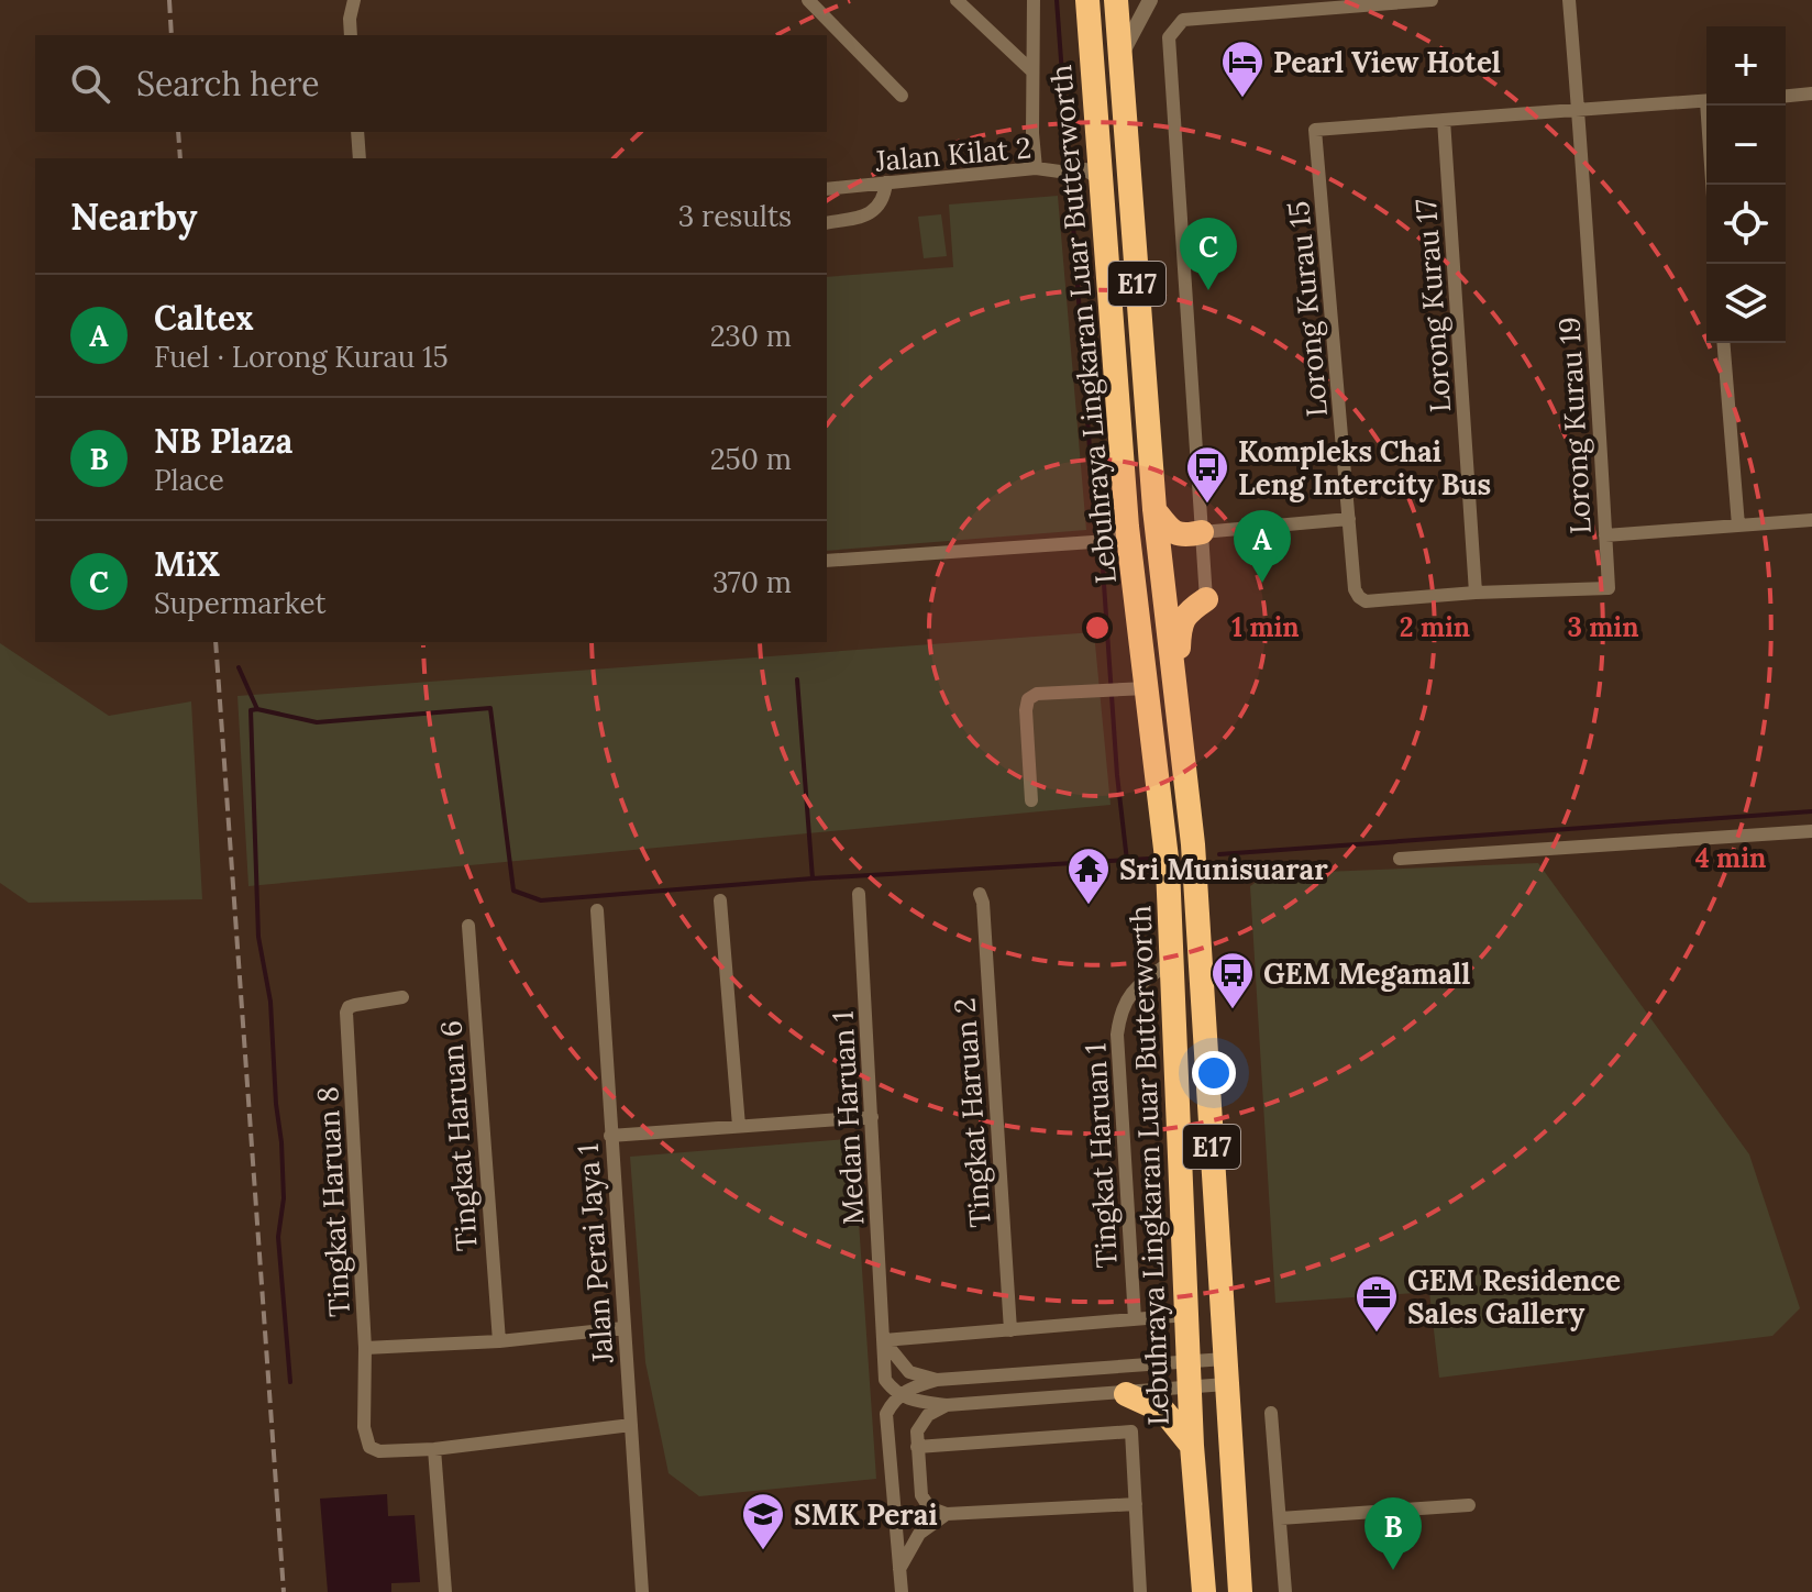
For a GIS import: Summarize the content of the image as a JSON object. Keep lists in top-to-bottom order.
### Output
{
  "streets": {
    "highway": ["E17", "Lebuhraya Lingkaran Luar Butterworth"],
    "street": [
      "Jalan Kilat 2",
      "Lorong Kurau 17",
      "Lorong Kurau 15",
      "Lorong Kurau 19",
      "Tingkat Haruan 2",
      "Medan Haruan 1",
      "Tingkat Haruan 6",
      "Tingkat Haruan 1",
      "Tingkat Haruan 8",
      "Jalan Perai Jaya 1"
    ]
  },
  "crossings": [
    ["Jalan Kilat 2", "Lebuhraya Lingkaran Luar Butterworth"],
    ["Lorong Kurau 17", "Lorong Kurau 15"],
    ["Lorong Kurau 17", "Lorong Kurau 19"],
    ["Lorong Kurau 15", "Lorong Kurau 19"],
    ["Lebuhraya Lingkaran Luar Butterworth", "Tingkat Haruan 1"]
  ],
  "places": {
    "hotel": ["Pearl View Hotel"],
    "bus stop": ["Kompleks Chai Leng Intercity Bus", "GEM Megamall"],
    "temple": ["Sri Munisuarar"],
    "office": ["GEM Residence Sales Gallery"],
    "school or university": ["SMK Perai"]
  },
  "page": {
    "map_buttons": ["+", "−"],
    "search": "Search here",
    "heading": ["Nearby", "3 results"],
    "pins": ["C", "A", "B"],
    "list": [
      {
        "mark": "A",
        "name": "Caltex",
        "note": "Fuel · Lorong Kurau 15",
        "value": "230 m"
      },
      {
        "mark": "B",
        "name": "NB Plaza",
        "note": "Place",
        "value": "250 m"
      },
      {
        "mark": "C",
        "name": "MiX",
        "note": "Supermarket",
        "value": "370 m"
      }
    ]
  },
  "rings": [
    "1 min",
    "2 min",
    "3 min",
    "4 min"
  ]
}
